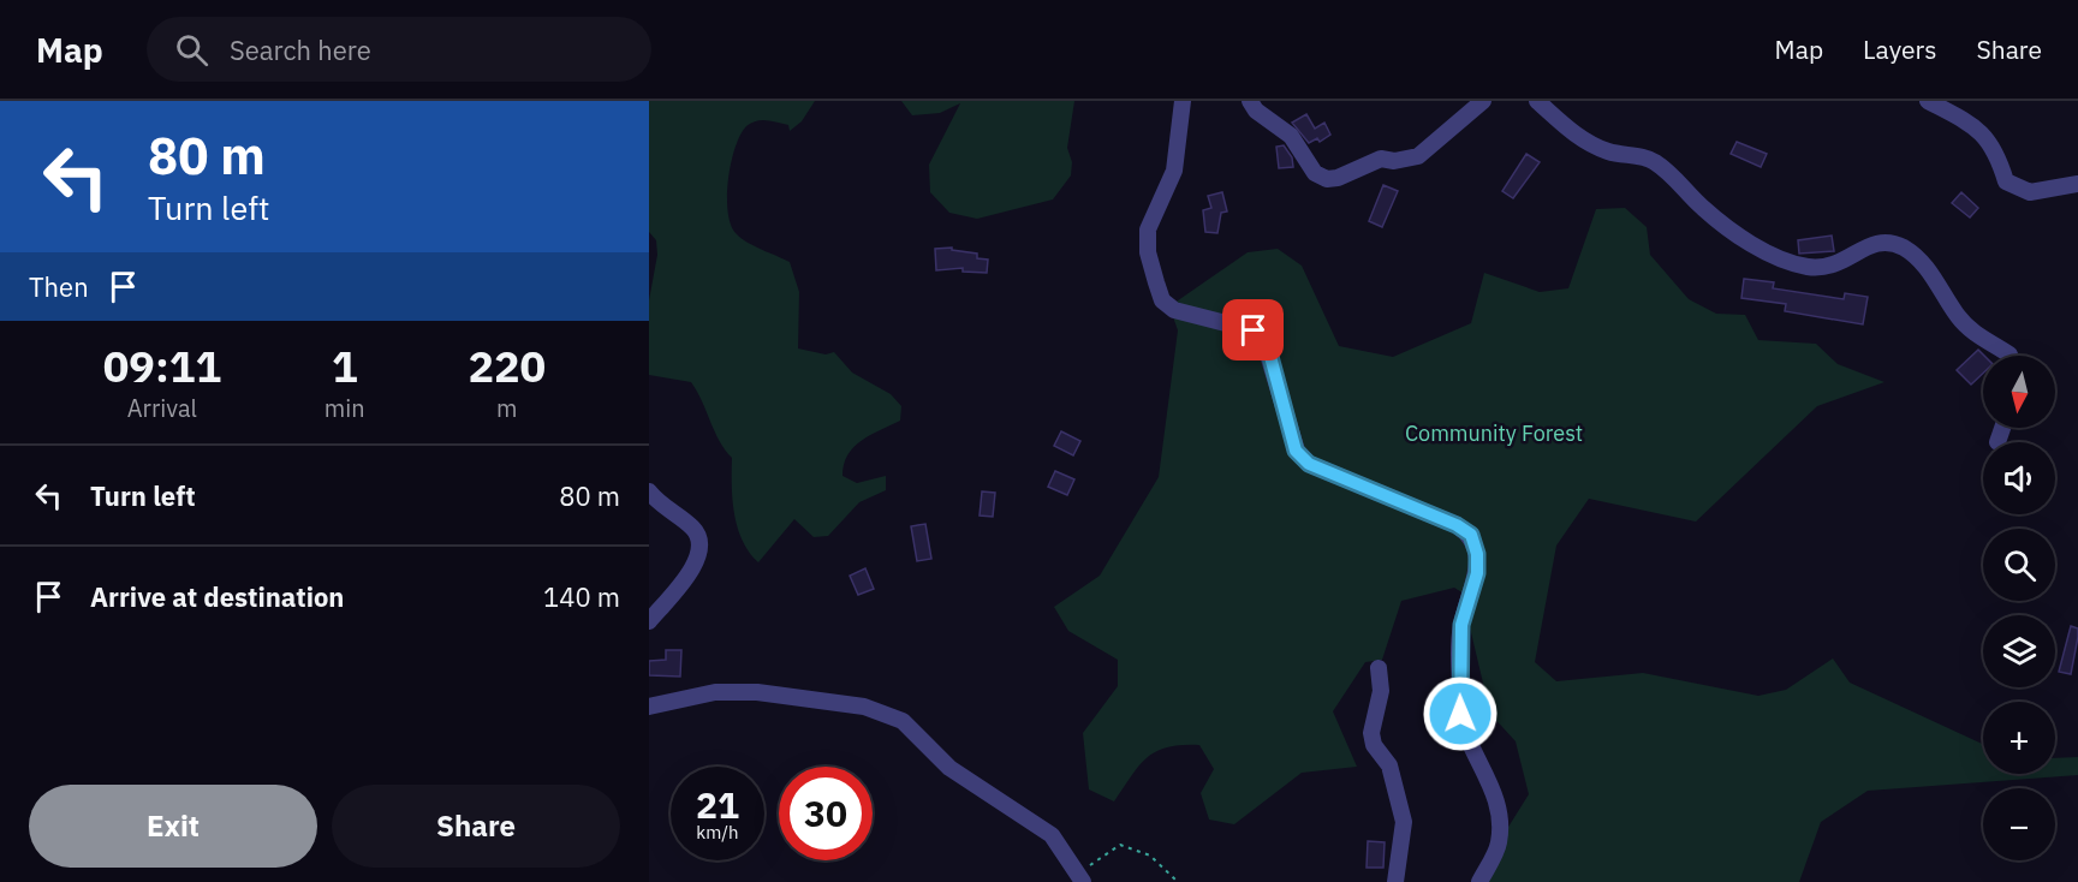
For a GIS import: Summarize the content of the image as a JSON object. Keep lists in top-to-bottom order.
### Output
{
  "parks": ["Community Forest"],
  "north": "bottom",
  "page": {
    "header": "Map",
    "search": "Search here",
    "nav": ["Map", "Layers", "Share"],
    "turn": ["80 m", "Turn left"],
    "then": "Then",
    "eta": [
      "09:11",
      "Arrival",
      "1",
      "min",
      "220",
      "m"
    ],
    "map_buttons": ["+", "−"],
    "list": [
      {
        "name": "Turn left",
        "value": "80 m"
      },
      {
        "name": "Arrive at destination",
        "value": "140 m"
      }
    ],
    "speed": "21 km/h",
    "limit": "30",
    "buttons": ["Exit", "Share"]
  }
}
